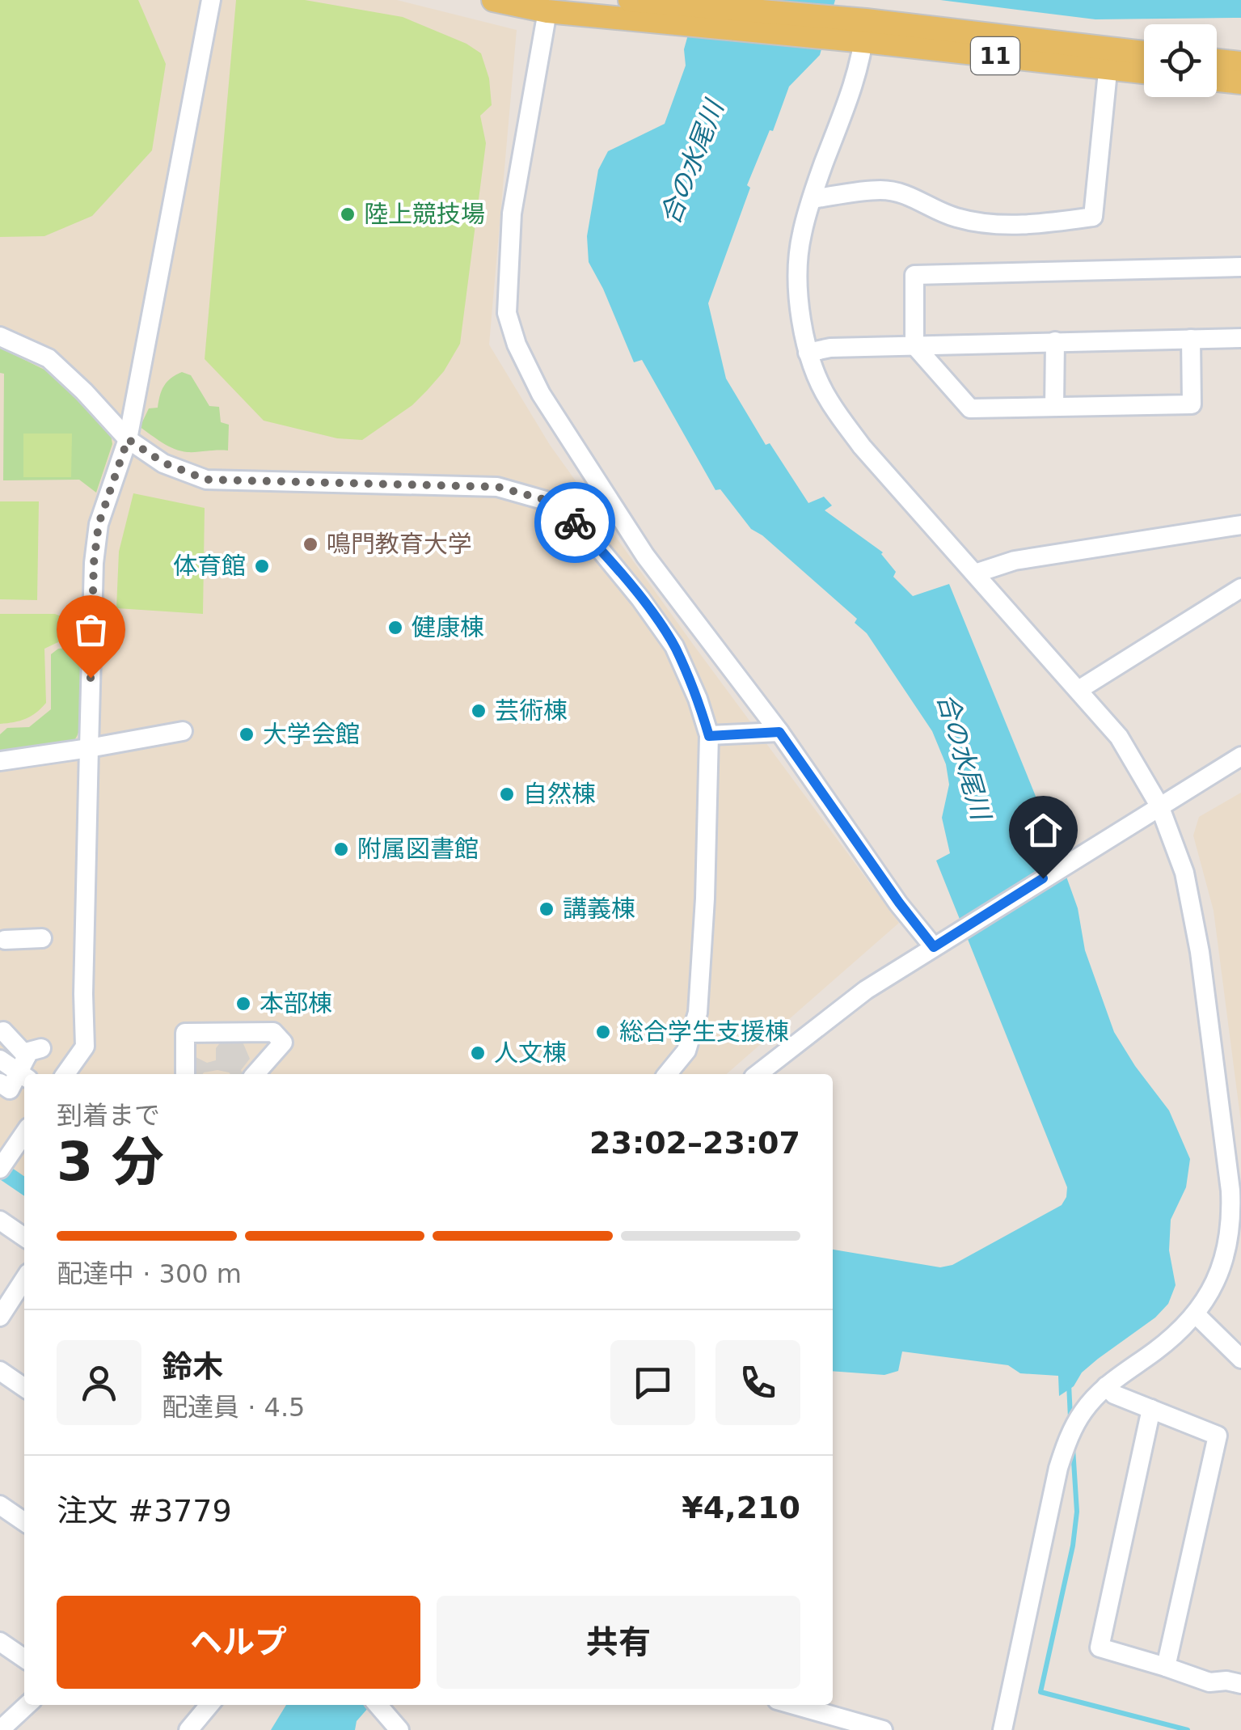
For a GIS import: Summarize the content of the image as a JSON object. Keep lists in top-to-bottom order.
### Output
{
  "streets": {
    "main road": ["11"]
  },
  "water": ["合の水尾川"],
  "places": [
    "陸上競技場",
    "鳴門教育大学",
    "体育館",
    "健康棟",
    "芸術棟",
    "大学会館",
    "自然棟",
    "附属図書館",
    "講義棟",
    "本部棟",
    "総合学生支援棟",
    "人文棟"
  ],
  "page": {
    "heading": ["3 分", "到着まで", "23:02–23:07"],
    "panel": [
      "鈴木",
      "配達員 · 4.5",
      "注文 #3779",
      "¥4,210"
    ],
    "bar": "配達中 · 300 m",
    "buttons": ["ヘルプ", "共有"]
  }
}
